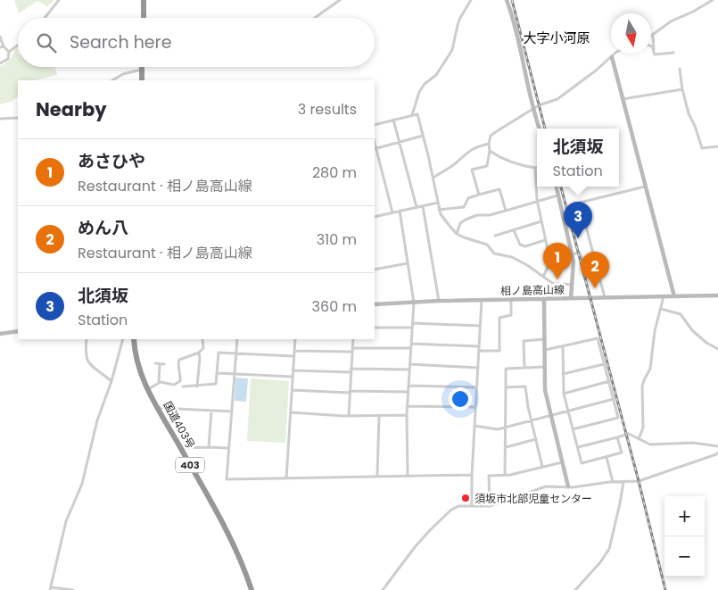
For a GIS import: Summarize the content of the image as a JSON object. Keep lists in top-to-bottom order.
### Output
{
  "streets": {
    "highway": ["国道403号", "403"],
    "street": ["相ノ島高山線"]
  },
  "districts": ["大字小河原"],
  "places": ["須坂市北部児童センター"],
  "north": "bottom",
  "page": {
    "search": "Search here",
    "heading": ["Nearby", "3 results"],
    "popup": ["北須坂", "Station"],
    "list": [
      {
        "mark": "1",
        "name": "あさひや",
        "note": "Restaurant · 相ノ島高山線",
        "value": "280 m"
      },
      {
        "mark": "2",
        "name": "めん八",
        "note": "Restaurant · 相ノ島高山線",
        "value": "310 m"
      },
      {
        "mark": "3",
        "name": "北須坂",
        "note": "Station",
        "value": "360 m"
      }
    ],
    "pins": ["3", "1", "2"],
    "map_buttons": ["+", "−"]
  }
}
